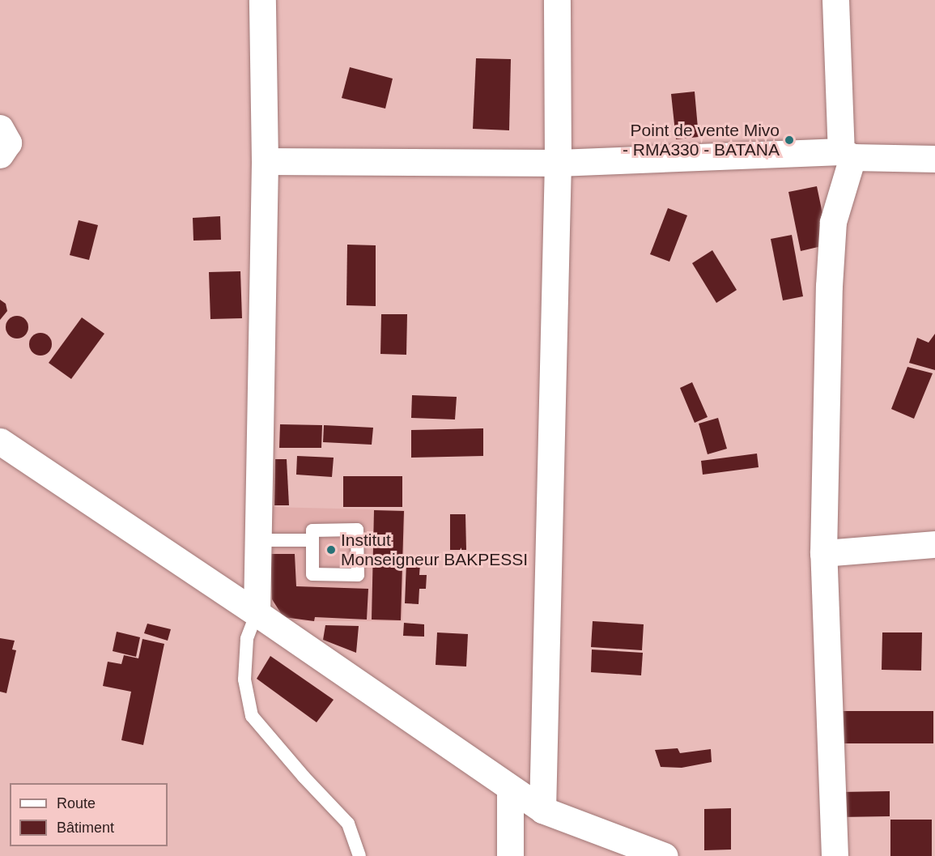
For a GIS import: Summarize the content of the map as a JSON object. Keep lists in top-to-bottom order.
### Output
{
  "places": ["Point de vente Mivo - RMA330 - BATANA", "Institut Monseigneur BAKPESSI"],
  "legend": ["Route", "Bâtiment"]
}
